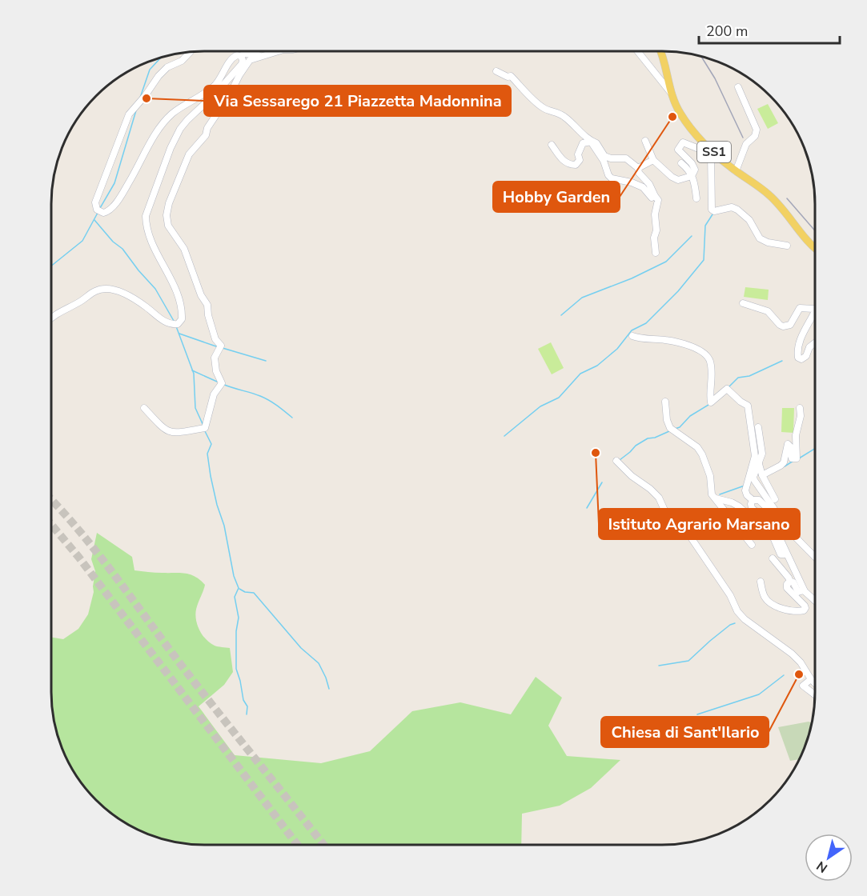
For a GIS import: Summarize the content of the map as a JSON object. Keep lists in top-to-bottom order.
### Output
{
  "streets": {
    "main road": ["SS1"]
  },
  "places": [
    "Via Sessarego 21 Piazzetta Madonnina",
    "Hobby Garden",
    "Istituto Agrario Marsano",
    "Chiesa di Sant'Ilario"
  ],
  "scale_bar": "200 m",
  "north": "bottom left"
}
